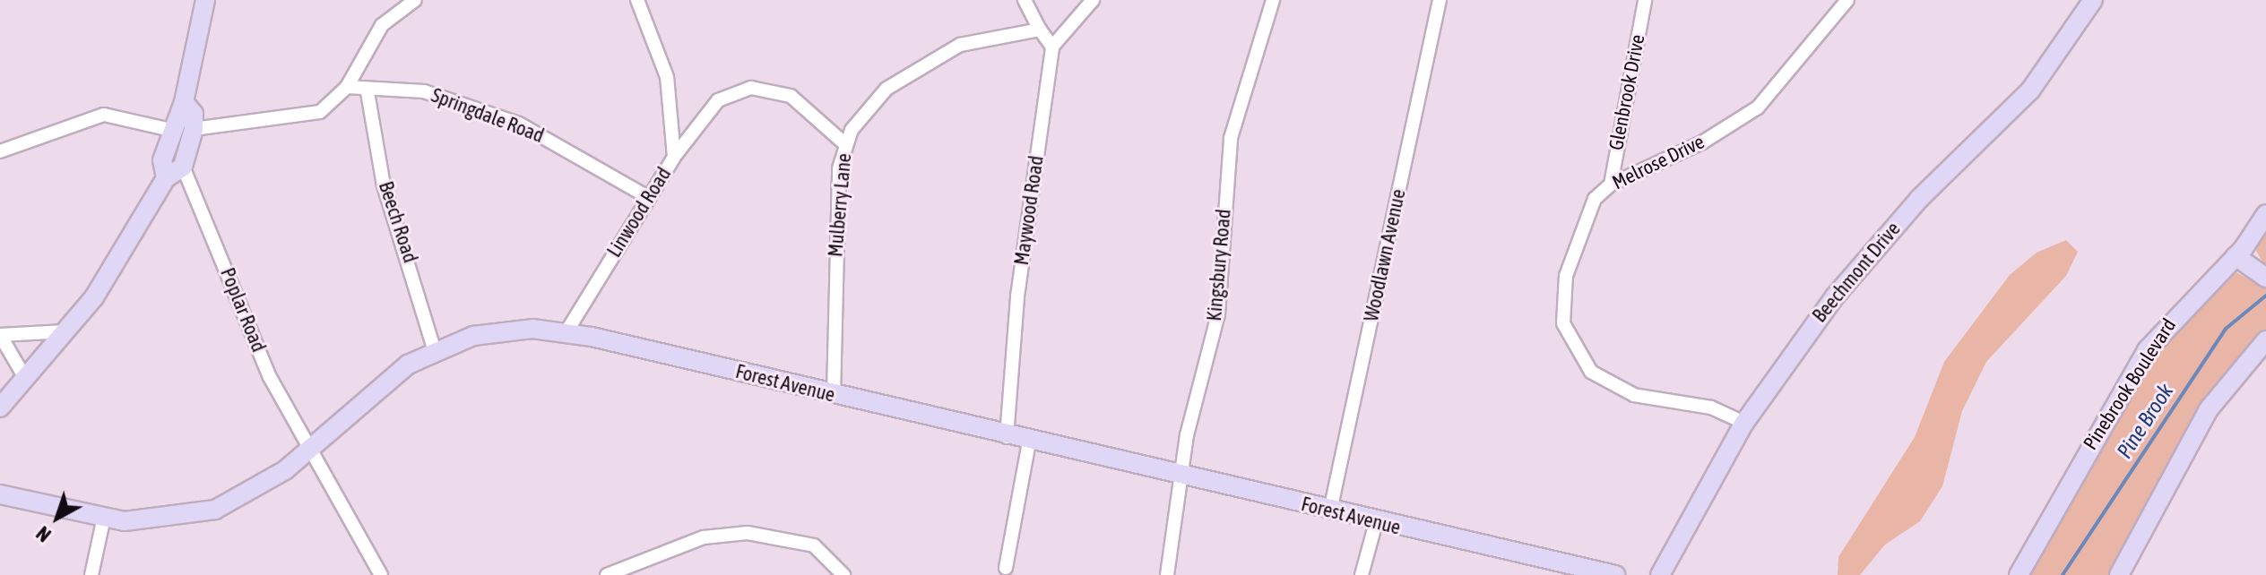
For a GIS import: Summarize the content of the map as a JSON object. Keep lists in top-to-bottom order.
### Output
{
  "streets": {
    "street": [
      "Glenbrook Drive",
      "Springdale Road",
      "Melrose Drive",
      "Mulberry Lane",
      "Maywood Road",
      "Linwood Road",
      "Beech Road",
      "Woodlawn Avenue",
      "Kingsbury Road",
      "Beechmont Drive",
      "Poplar Road",
      "Forest Avenue",
      "Pinebrook Boulevard"
    ]
  },
  "crossings": [
    ["Glenbrook Drive", "Melrose Drive"],
    ["Springdale Road", "Linwood Road"],
    ["Springdale Road", "Beech Road"],
    ["Melrose Drive", "Beechmont Drive"],
    ["Mulberry Lane", "Forest Avenue"],
    ["Maywood Road", "Forest Avenue"],
    ["Linwood Road", "Forest Avenue"],
    ["Beech Road", "Forest Avenue"],
    ["Woodlawn Avenue", "Forest Avenue"],
    ["Kingsbury Road", "Forest Avenue"],
    ["Poplar Road", "Forest Avenue"]
  ],
  "water": ["Pine Brook"],
  "north": "bottom left"
}
